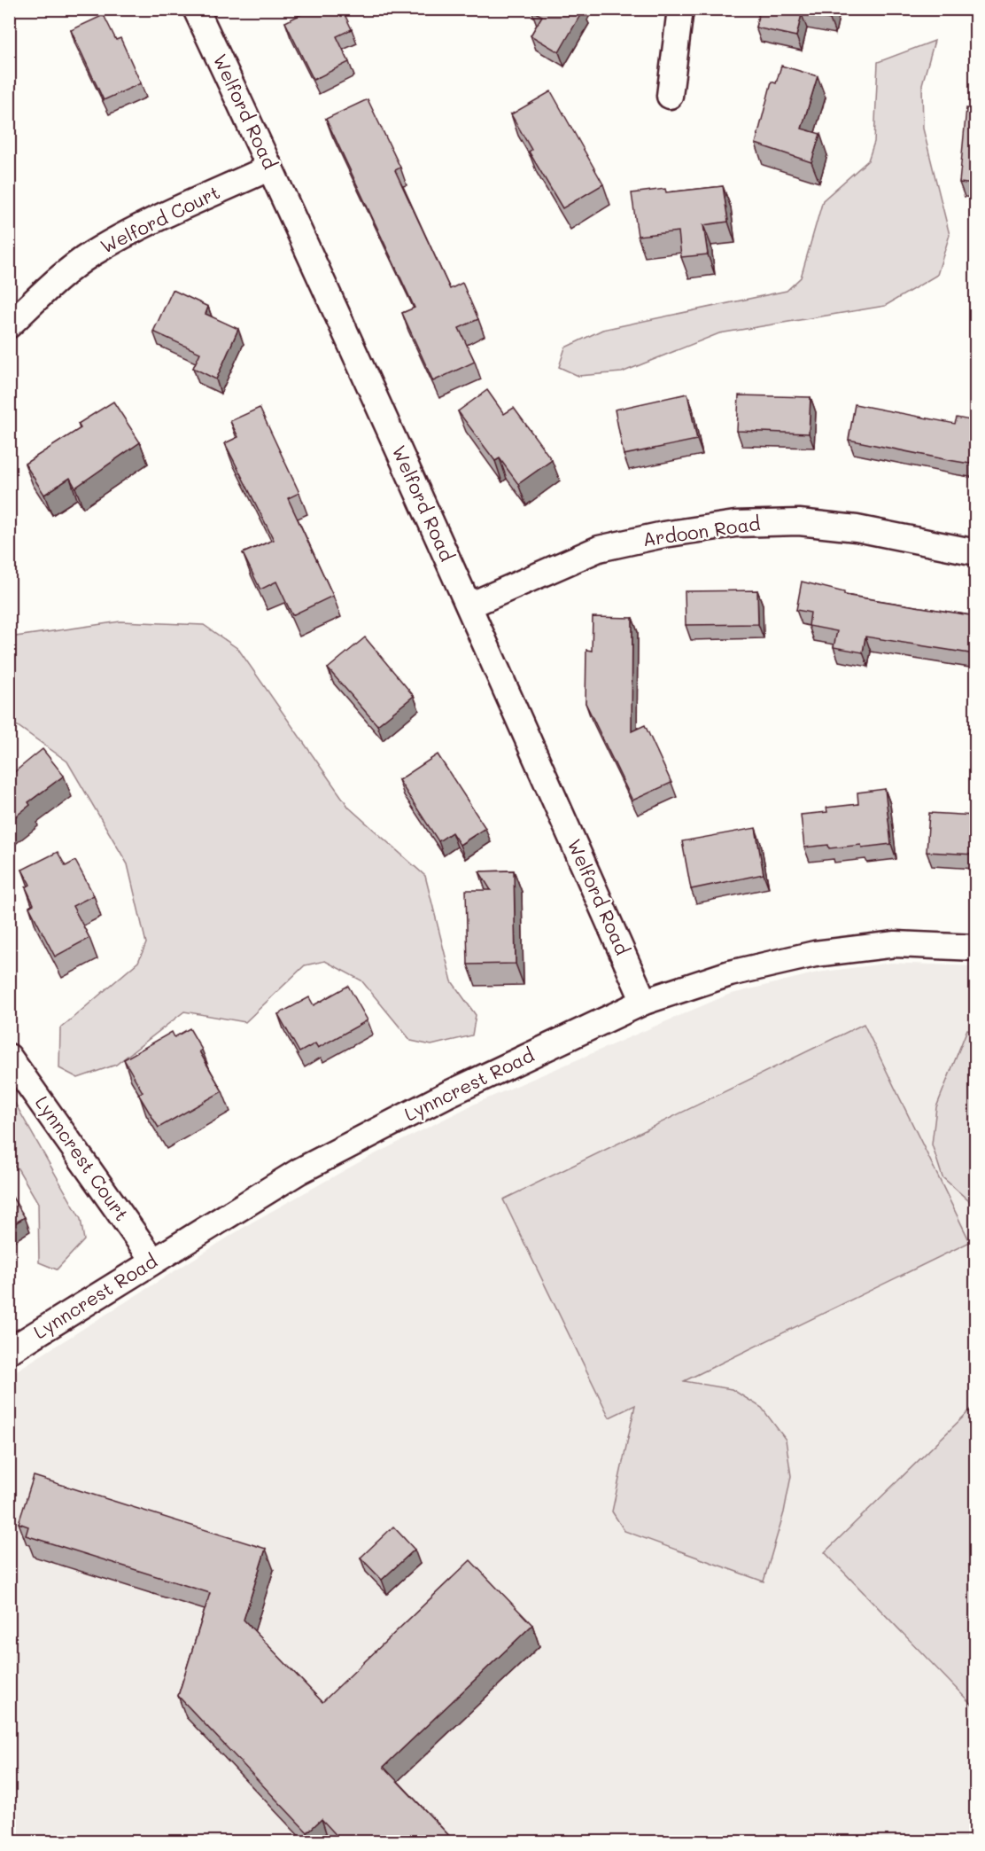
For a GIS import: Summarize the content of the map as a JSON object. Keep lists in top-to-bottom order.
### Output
{
  "streets": {
    "street": [
      "Welford Road",
      "Welford Court",
      "Ardoon Road",
      "Lynncrest Road",
      "Lynncrest Court"
    ]
  },
  "crossings": [
    ["Welford Road", "Welford Court"],
    ["Welford Road", "Ardoon Road"],
    ["Welford Road", "Lynncrest Road"],
    ["Lynncrest Road", "Lynncrest Court"]
  ]
}
